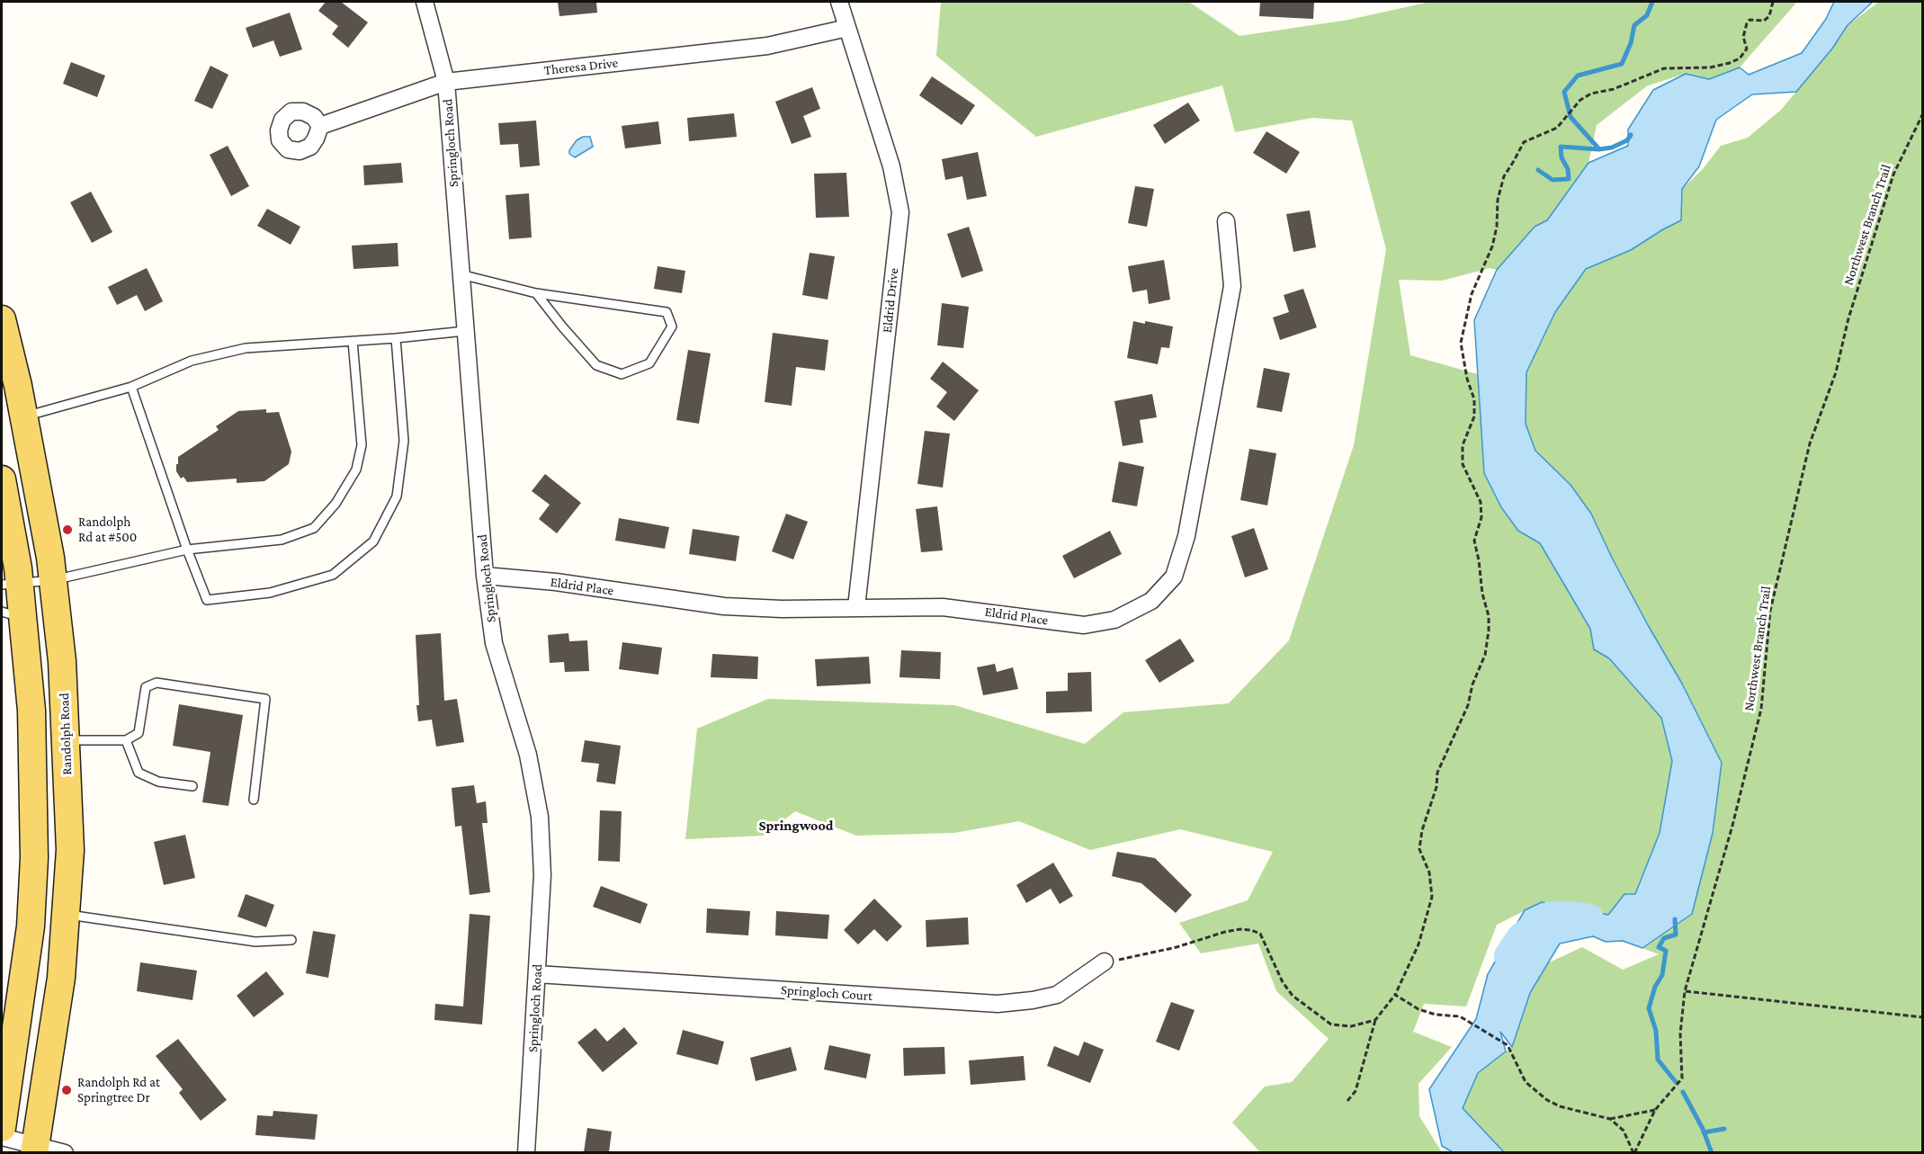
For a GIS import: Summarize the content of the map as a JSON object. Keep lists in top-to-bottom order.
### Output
{
  "streets": {
    "main road": ["Randolph Road"],
    "street": [
      "Theresa Drive",
      "Springloch Road",
      "Eldrid Drive",
      "Eldrid Place",
      "Springloch Court"
    ],
    "path": ["Northwest Branch Trail"]
  },
  "crossings": [
    ["Theresa Drive", "Springloch Road"],
    ["Theresa Drive", "Eldrid Drive"],
    ["Springloch Road", "Eldrid Place"],
    ["Springloch Road", "Springloch Court"],
    ["Eldrid Drive", "Eldrid Place"]
  ],
  "districts": ["Springwood"],
  "places": ["Randolph Rd at #500", "Randolph Rd at Springtree Dr"]
}
